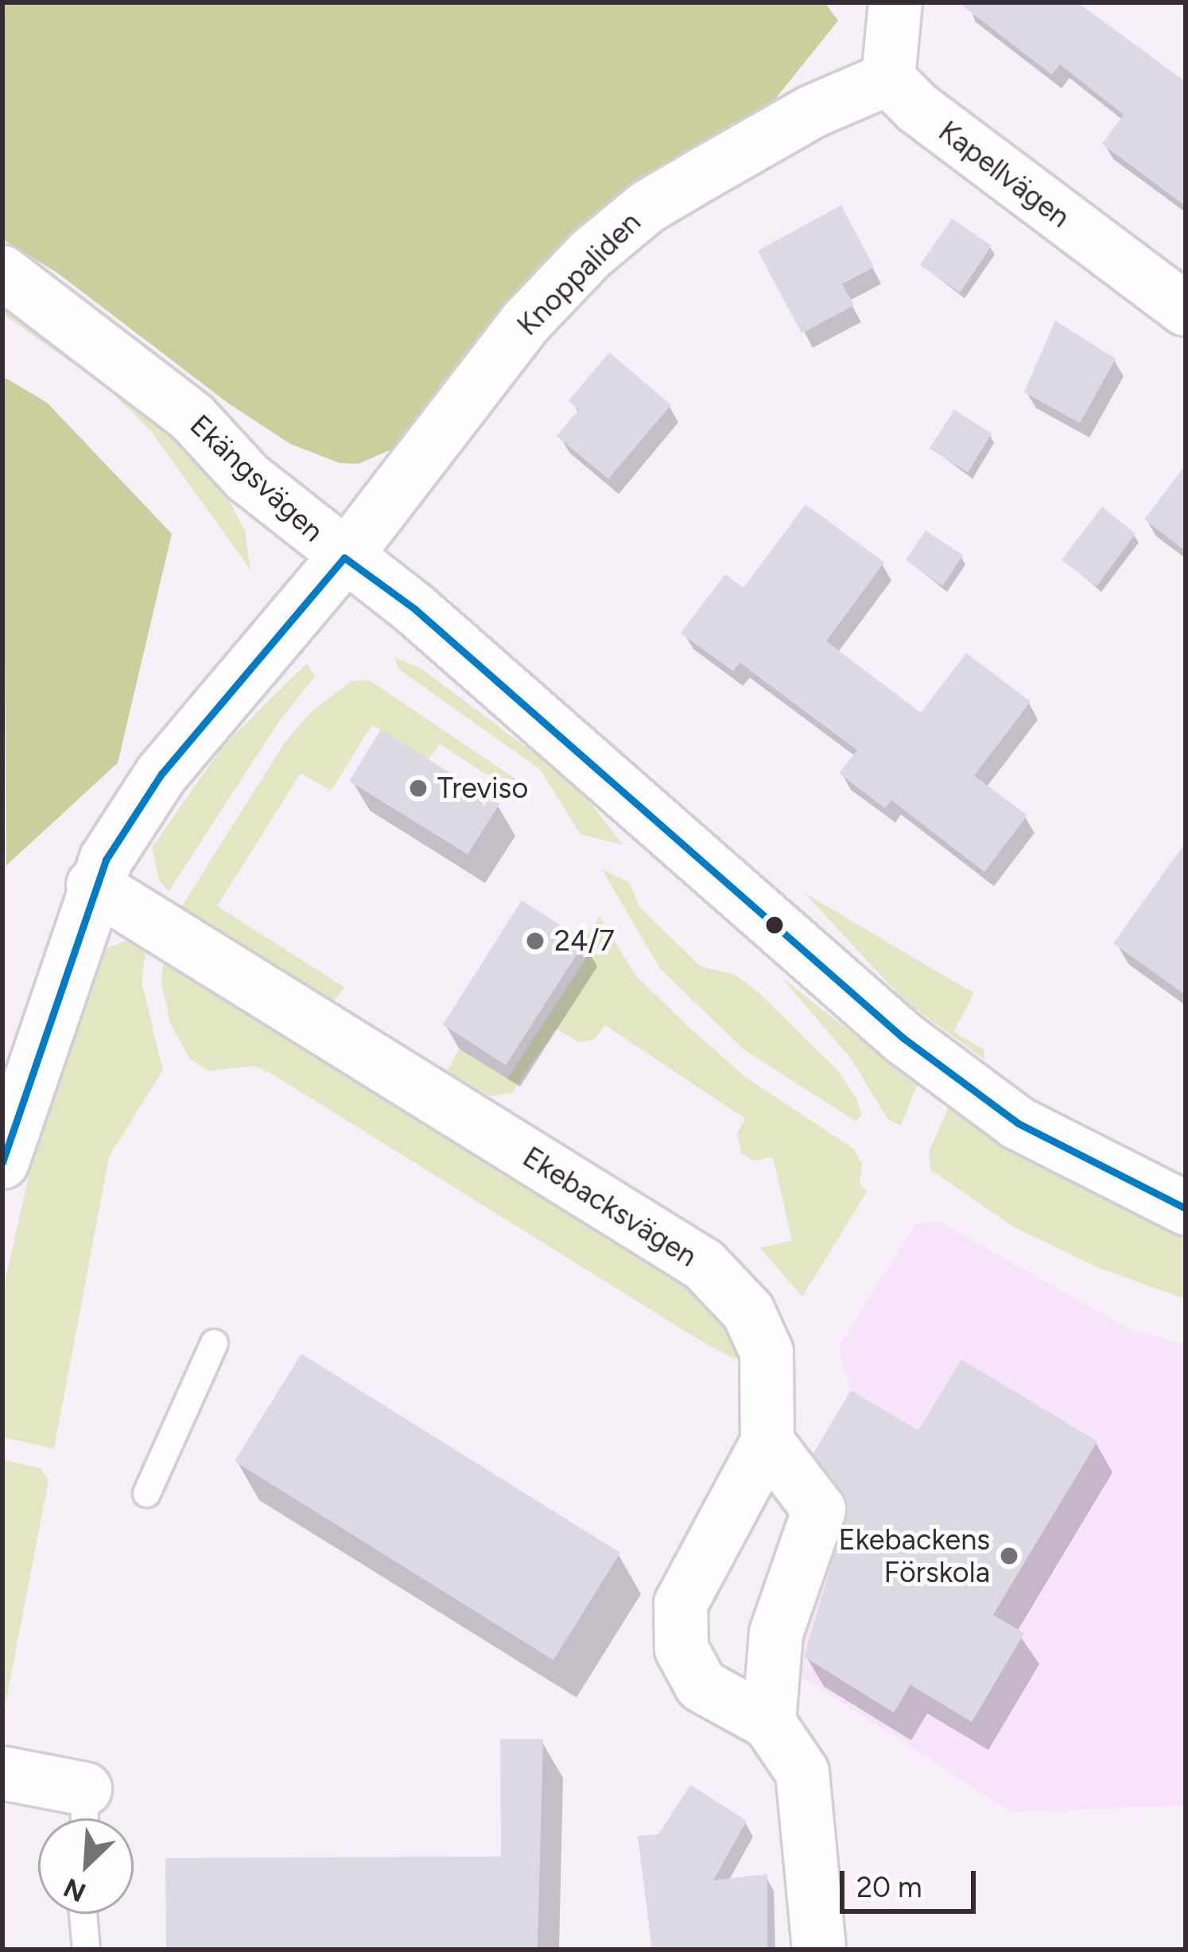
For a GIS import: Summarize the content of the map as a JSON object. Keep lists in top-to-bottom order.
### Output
{
  "streets": {
    "street": [
      "Kapellvägen",
      "Knoppaliden",
      "Ekängsvägen",
      "Ekebacksvägen"
    ]
  },
  "crossings": [
    ["Kapellvägen", "Knoppaliden"],
    ["Knoppaliden", "Ekängsvägen"],
    ["Knoppaliden", "Ekebacksvägen"]
  ],
  "places": ["Treviso", "24/7", "Ekebackens Förskola"],
  "scale_bar": "20 m",
  "north": "bottom left"
}
